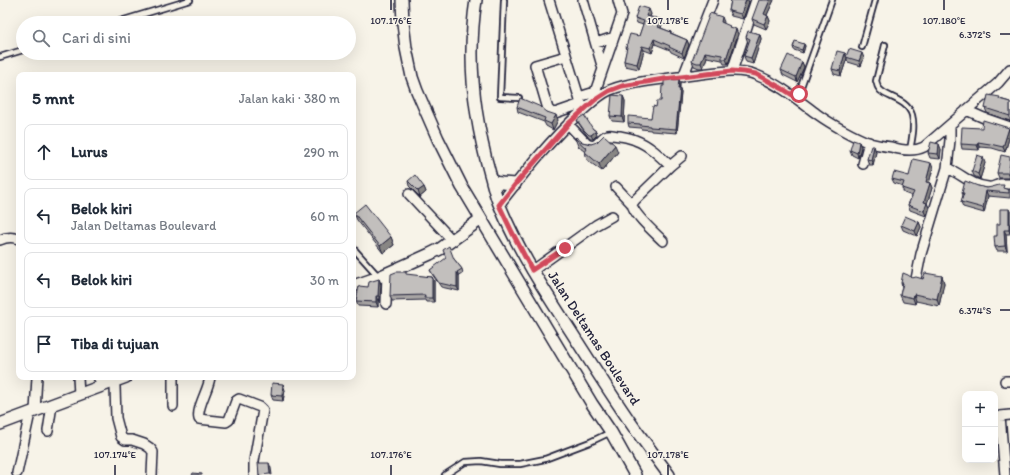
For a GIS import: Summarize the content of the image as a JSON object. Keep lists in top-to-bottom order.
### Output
{
  "streets": {
    "street": ["Jalan Deltamas Boulevard"]
  },
  "page": {
    "search": "Cari di sini",
    "heading": ["5 mnt", "Jalan kaki · 380 m"],
    "list": [
      ["Lurus", "290 m"],
      ["Belok kiri", "Jalan Deltamas Boulevard", "60 m"],
      ["Belok kiri", "30 m"],
      "Tiba di tujuan"
    ],
    "map_buttons": ["+", "−"]
  },
  "coordinates": [
    "107.176°E",
    "107.178°E",
    "107.180°E",
    "6.372°S",
    "6.374°S",
    "107.174°E"
  ]
}
